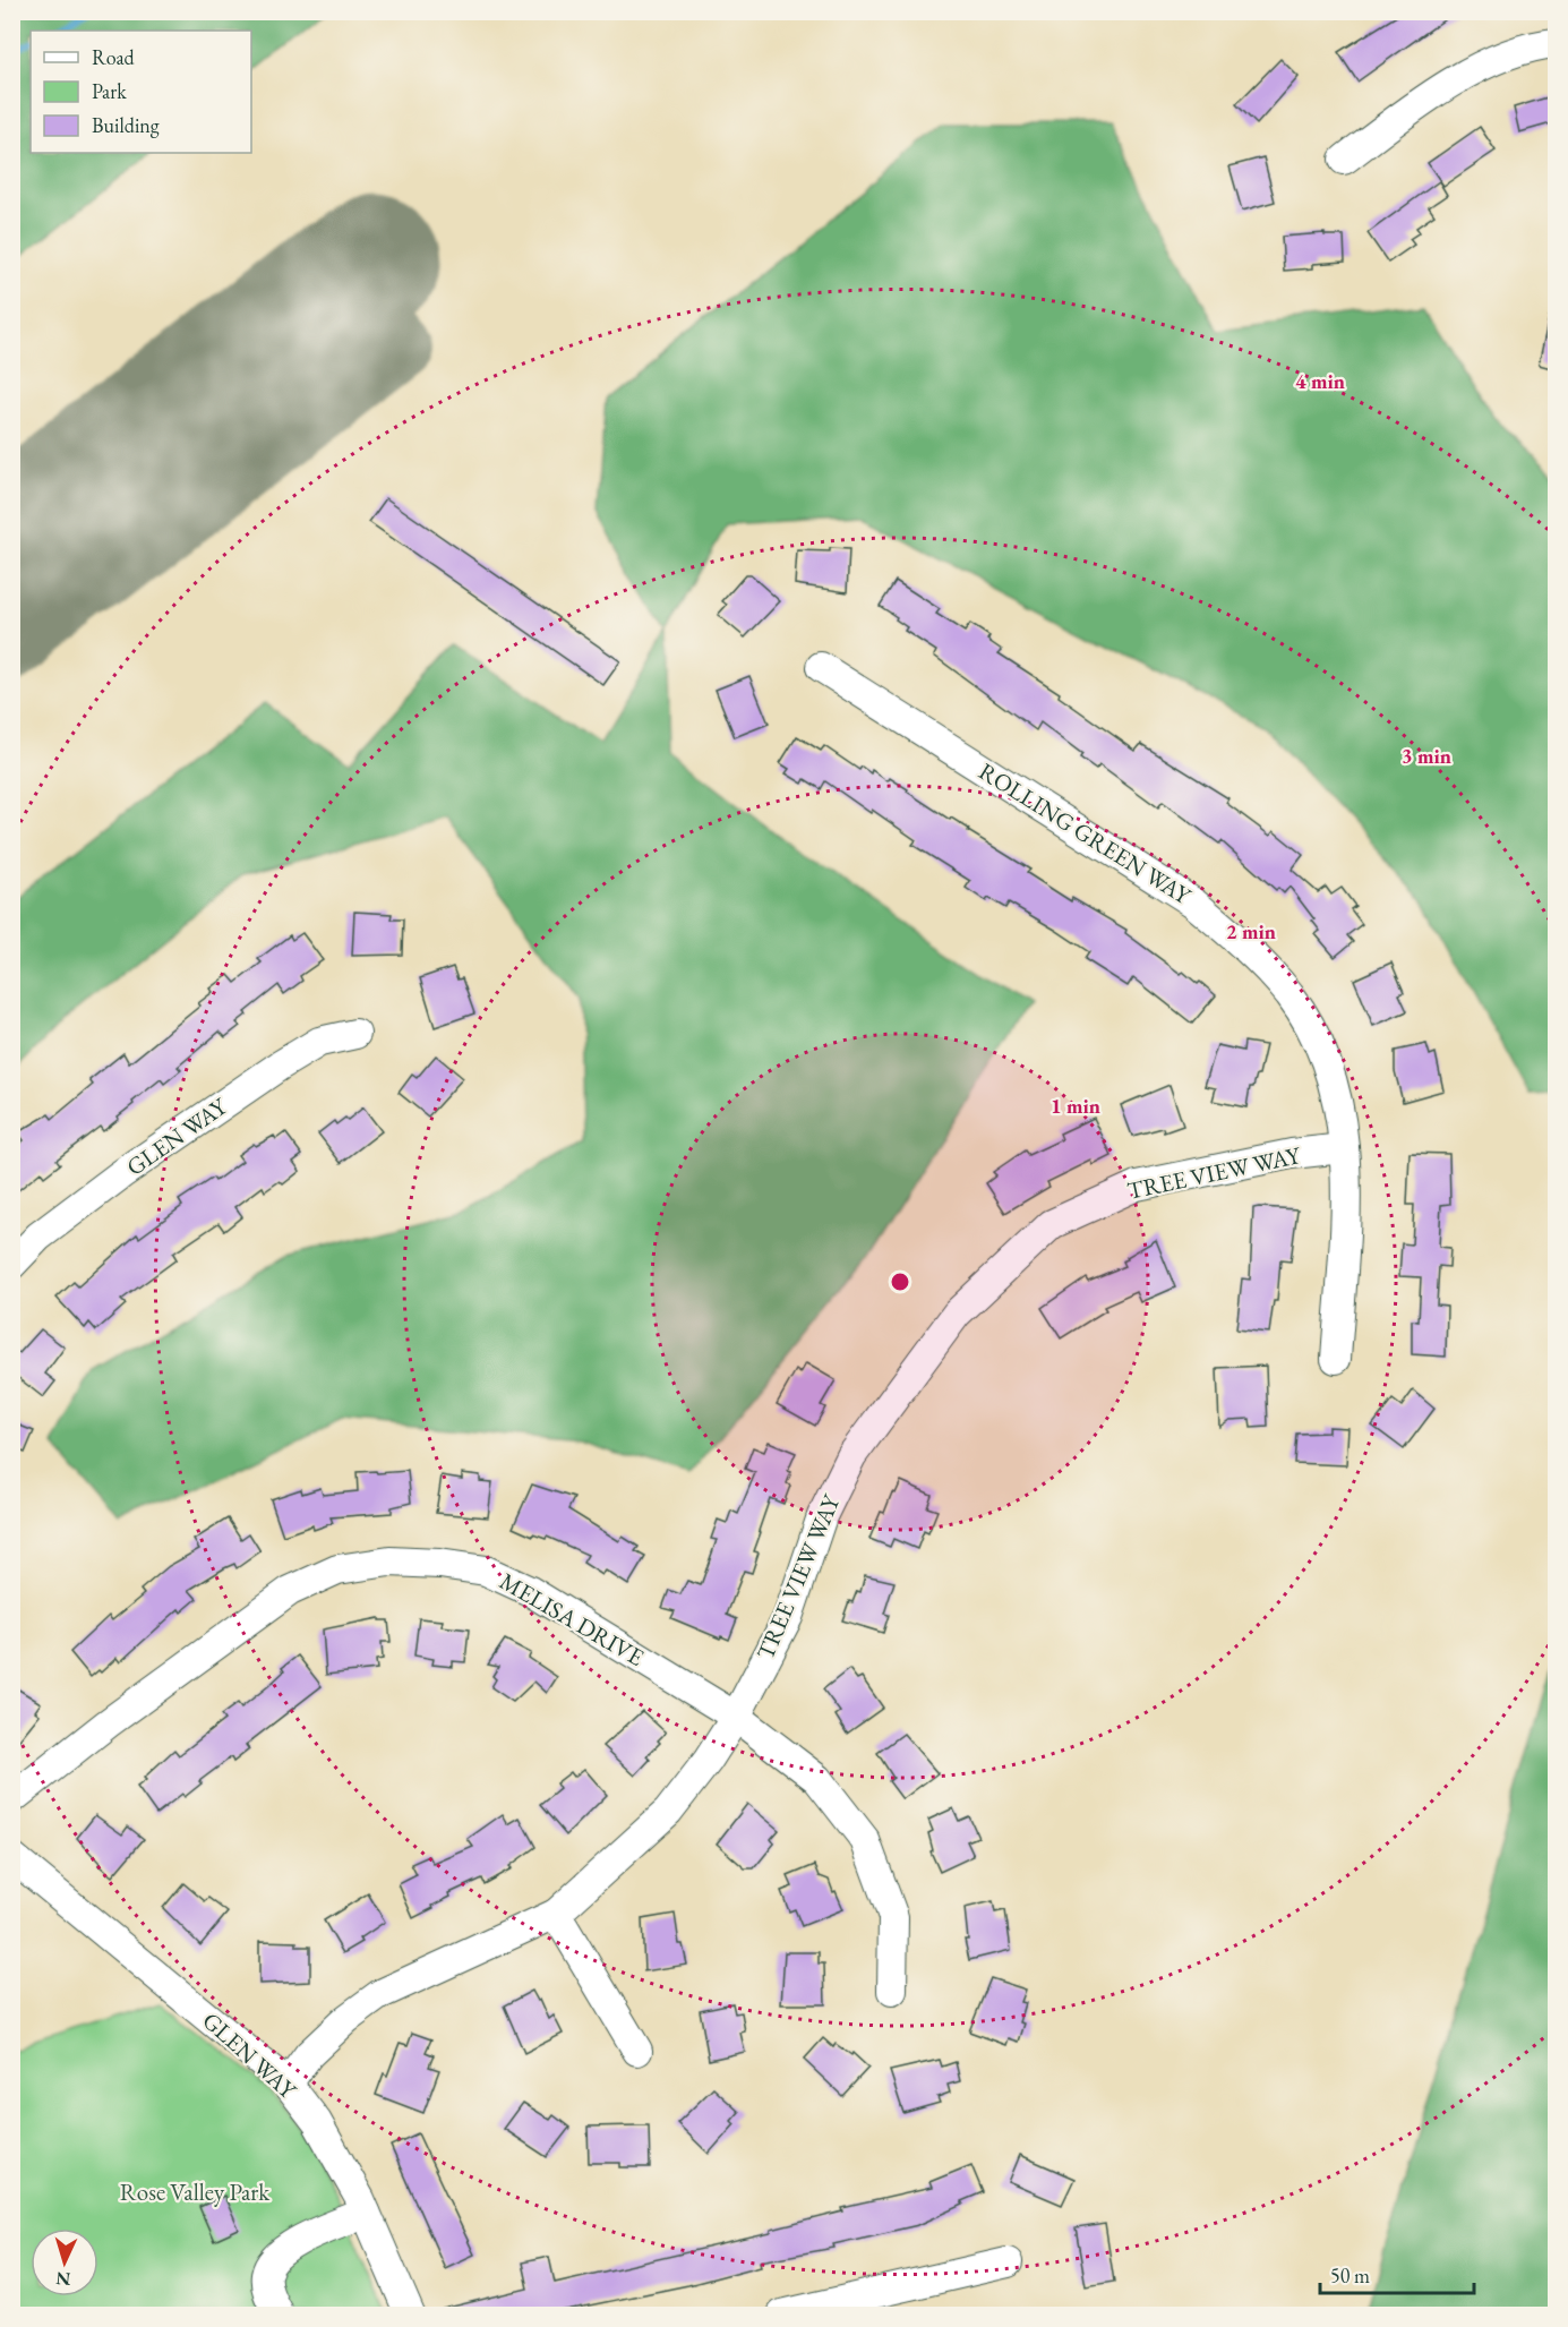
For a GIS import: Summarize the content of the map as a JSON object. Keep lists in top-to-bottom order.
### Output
{
  "streets": {
    "street": [
      "ROLLING GREEN WAY",
      "GLEN WAY",
      "TREE VIEW WAY",
      "MELISA DRIVE"
    ]
  },
  "crossings": [
    ["ROLLING GREEN WAY", "TREE VIEW WAY"],
    ["GLEN WAY", "TREE VIEW WAY"],
    ["TREE VIEW WAY", "MELISA DRIVE"]
  ],
  "parks": ["Rose Valley Park"],
  "legend": ["Road", "Park", "Building"],
  "scale_bar": "50 m",
  "north": "bottom",
  "rings": [
    "4 min",
    "3 min",
    "2 min",
    "1 min"
  ]
}
